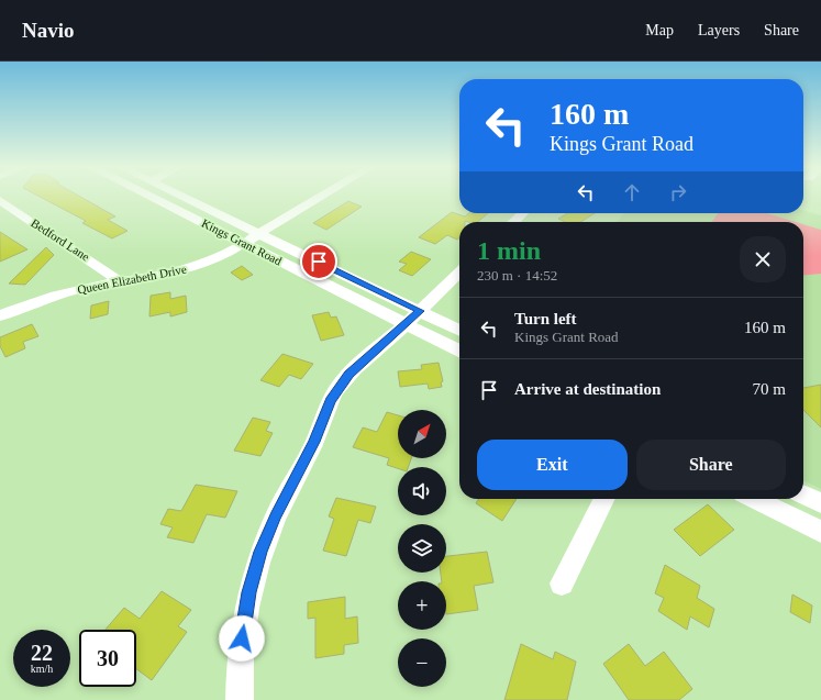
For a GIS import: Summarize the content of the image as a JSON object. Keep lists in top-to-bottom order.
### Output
{
  "streets": {
    "street": ["Bedford Lane", "Kings Grant Road", "Queen Elizabeth Drive"]
  },
  "crossings": [
    ["Bedford Lane", "Queen Elizabeth Drive"],
    ["Kings Grant Road", "Queen Elizabeth Drive"]
  ],
  "north": "top right",
  "page": {
    "header": "Navio",
    "nav": ["Map", "Layers", "Share"],
    "turn": ["160 m", "Kings Grant Road"],
    "heading": ["1 min", "230 m · 14:52"],
    "list": [
      {
        "name": "Turn left",
        "note": "Kings Grant Road",
        "value": "160 m"
      },
      {
        "name": "Arrive at destination",
        "value": "70 m"
      }
    ],
    "map_buttons": ["+", "−"],
    "buttons": ["Exit", "Share"],
    "speed": "22 km/h",
    "limit": "30"
  }
}
